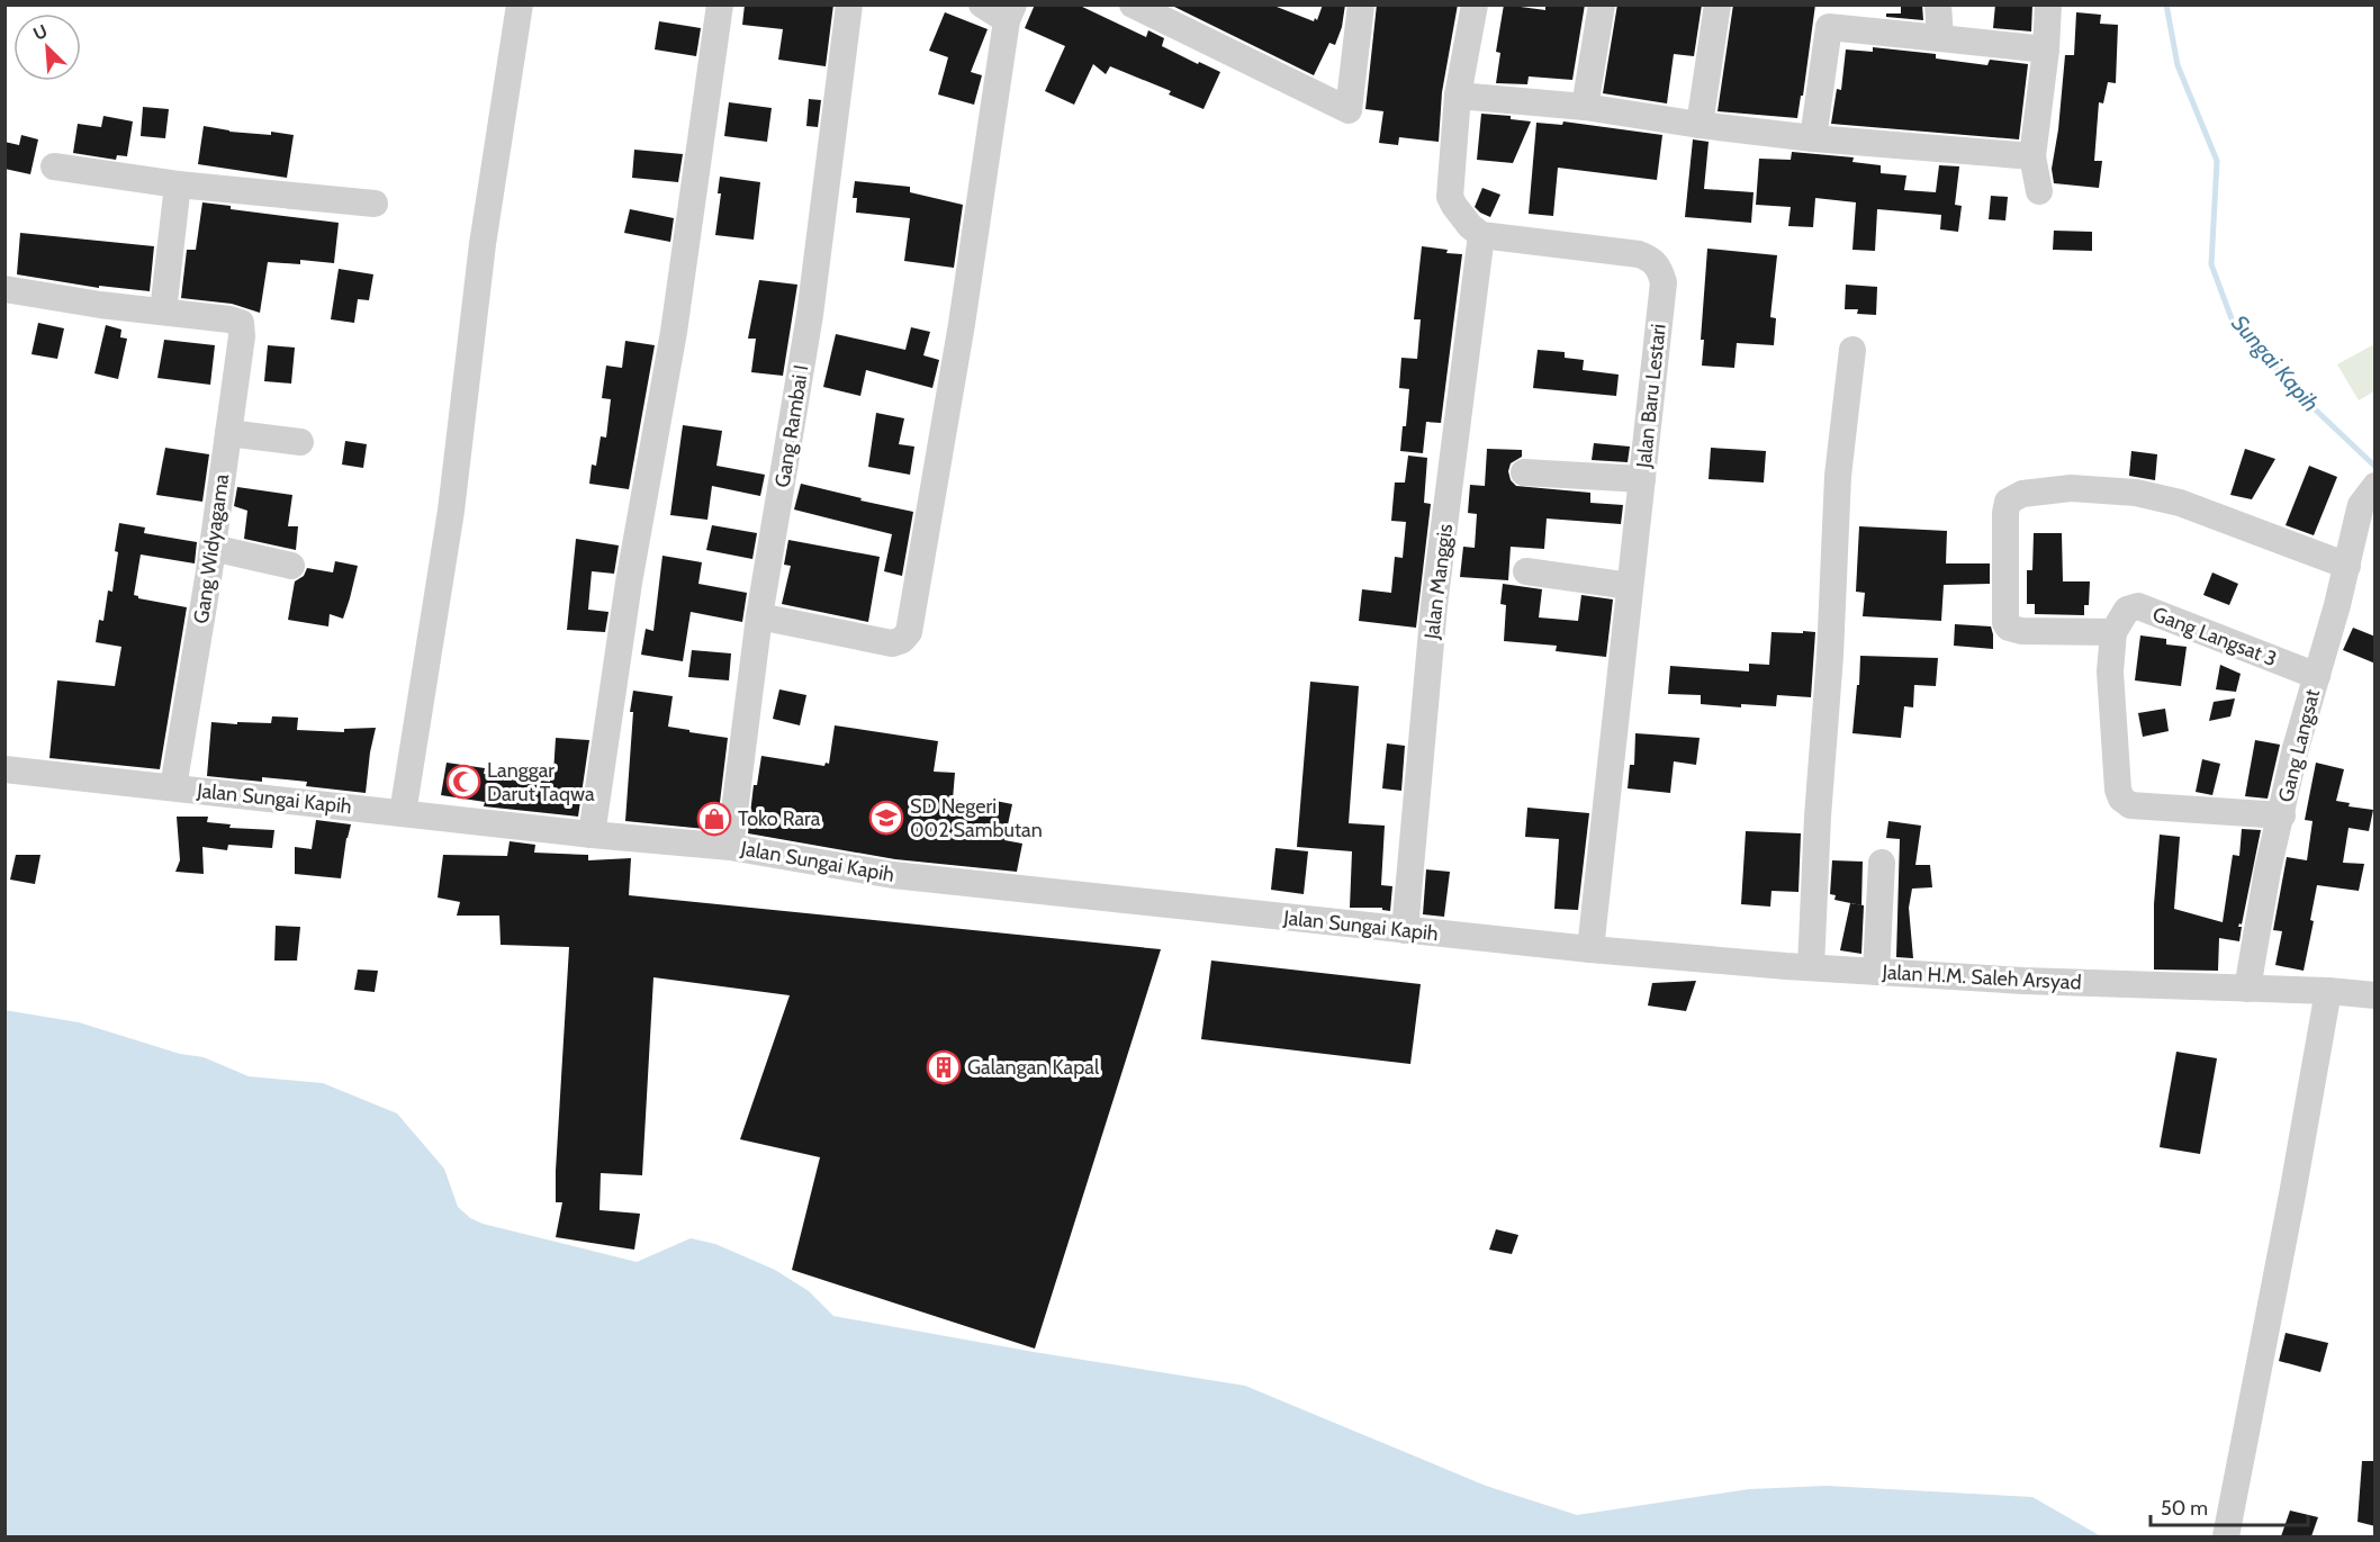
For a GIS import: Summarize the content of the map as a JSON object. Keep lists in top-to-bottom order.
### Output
{
  "streets": {
    "street": [
      "Jalan Baru Lestari",
      "Gang Rambai I",
      "Gang Widyagama",
      "Jalan Manggis",
      "Gang Langsat 3",
      "Gang Langsat",
      "Jalan Sungai Kapih",
      "Jalan H.M. Saleh Arsyad"
    ]
  },
  "crossings": [
    ["Jalan Baru Lestari", "Jalan Manggis"],
    ["Jalan Baru Lestari", "Jalan Sungai Kapih"],
    ["Jalan Baru Lestari", "Jalan H.M. Saleh Arsyad"],
    ["Gang Rambai I", "Jalan Sungai Kapih"],
    ["Gang Widyagama", "Jalan Sungai Kapih"],
    ["Jalan Manggis", "Jalan Sungai Kapih"],
    ["Gang Langsat 3", "Gang Langsat"],
    ["Gang Langsat", "Jalan H.M. Saleh Arsyad"],
    ["Jalan Sungai Kapih", "Jalan H.M. Saleh Arsyad"]
  ],
  "water": ["Sungai Kapih"],
  "places": {
    "mosque": ["Langgar Darut Taqwa"],
    "school or university": ["SD Negeri 002 Sambutan"],
    "shop": ["Toko Rara"],
    "building": ["Galangan Kapal"]
  },
  "scale_bar": "50 m",
  "north": "top left"
}
